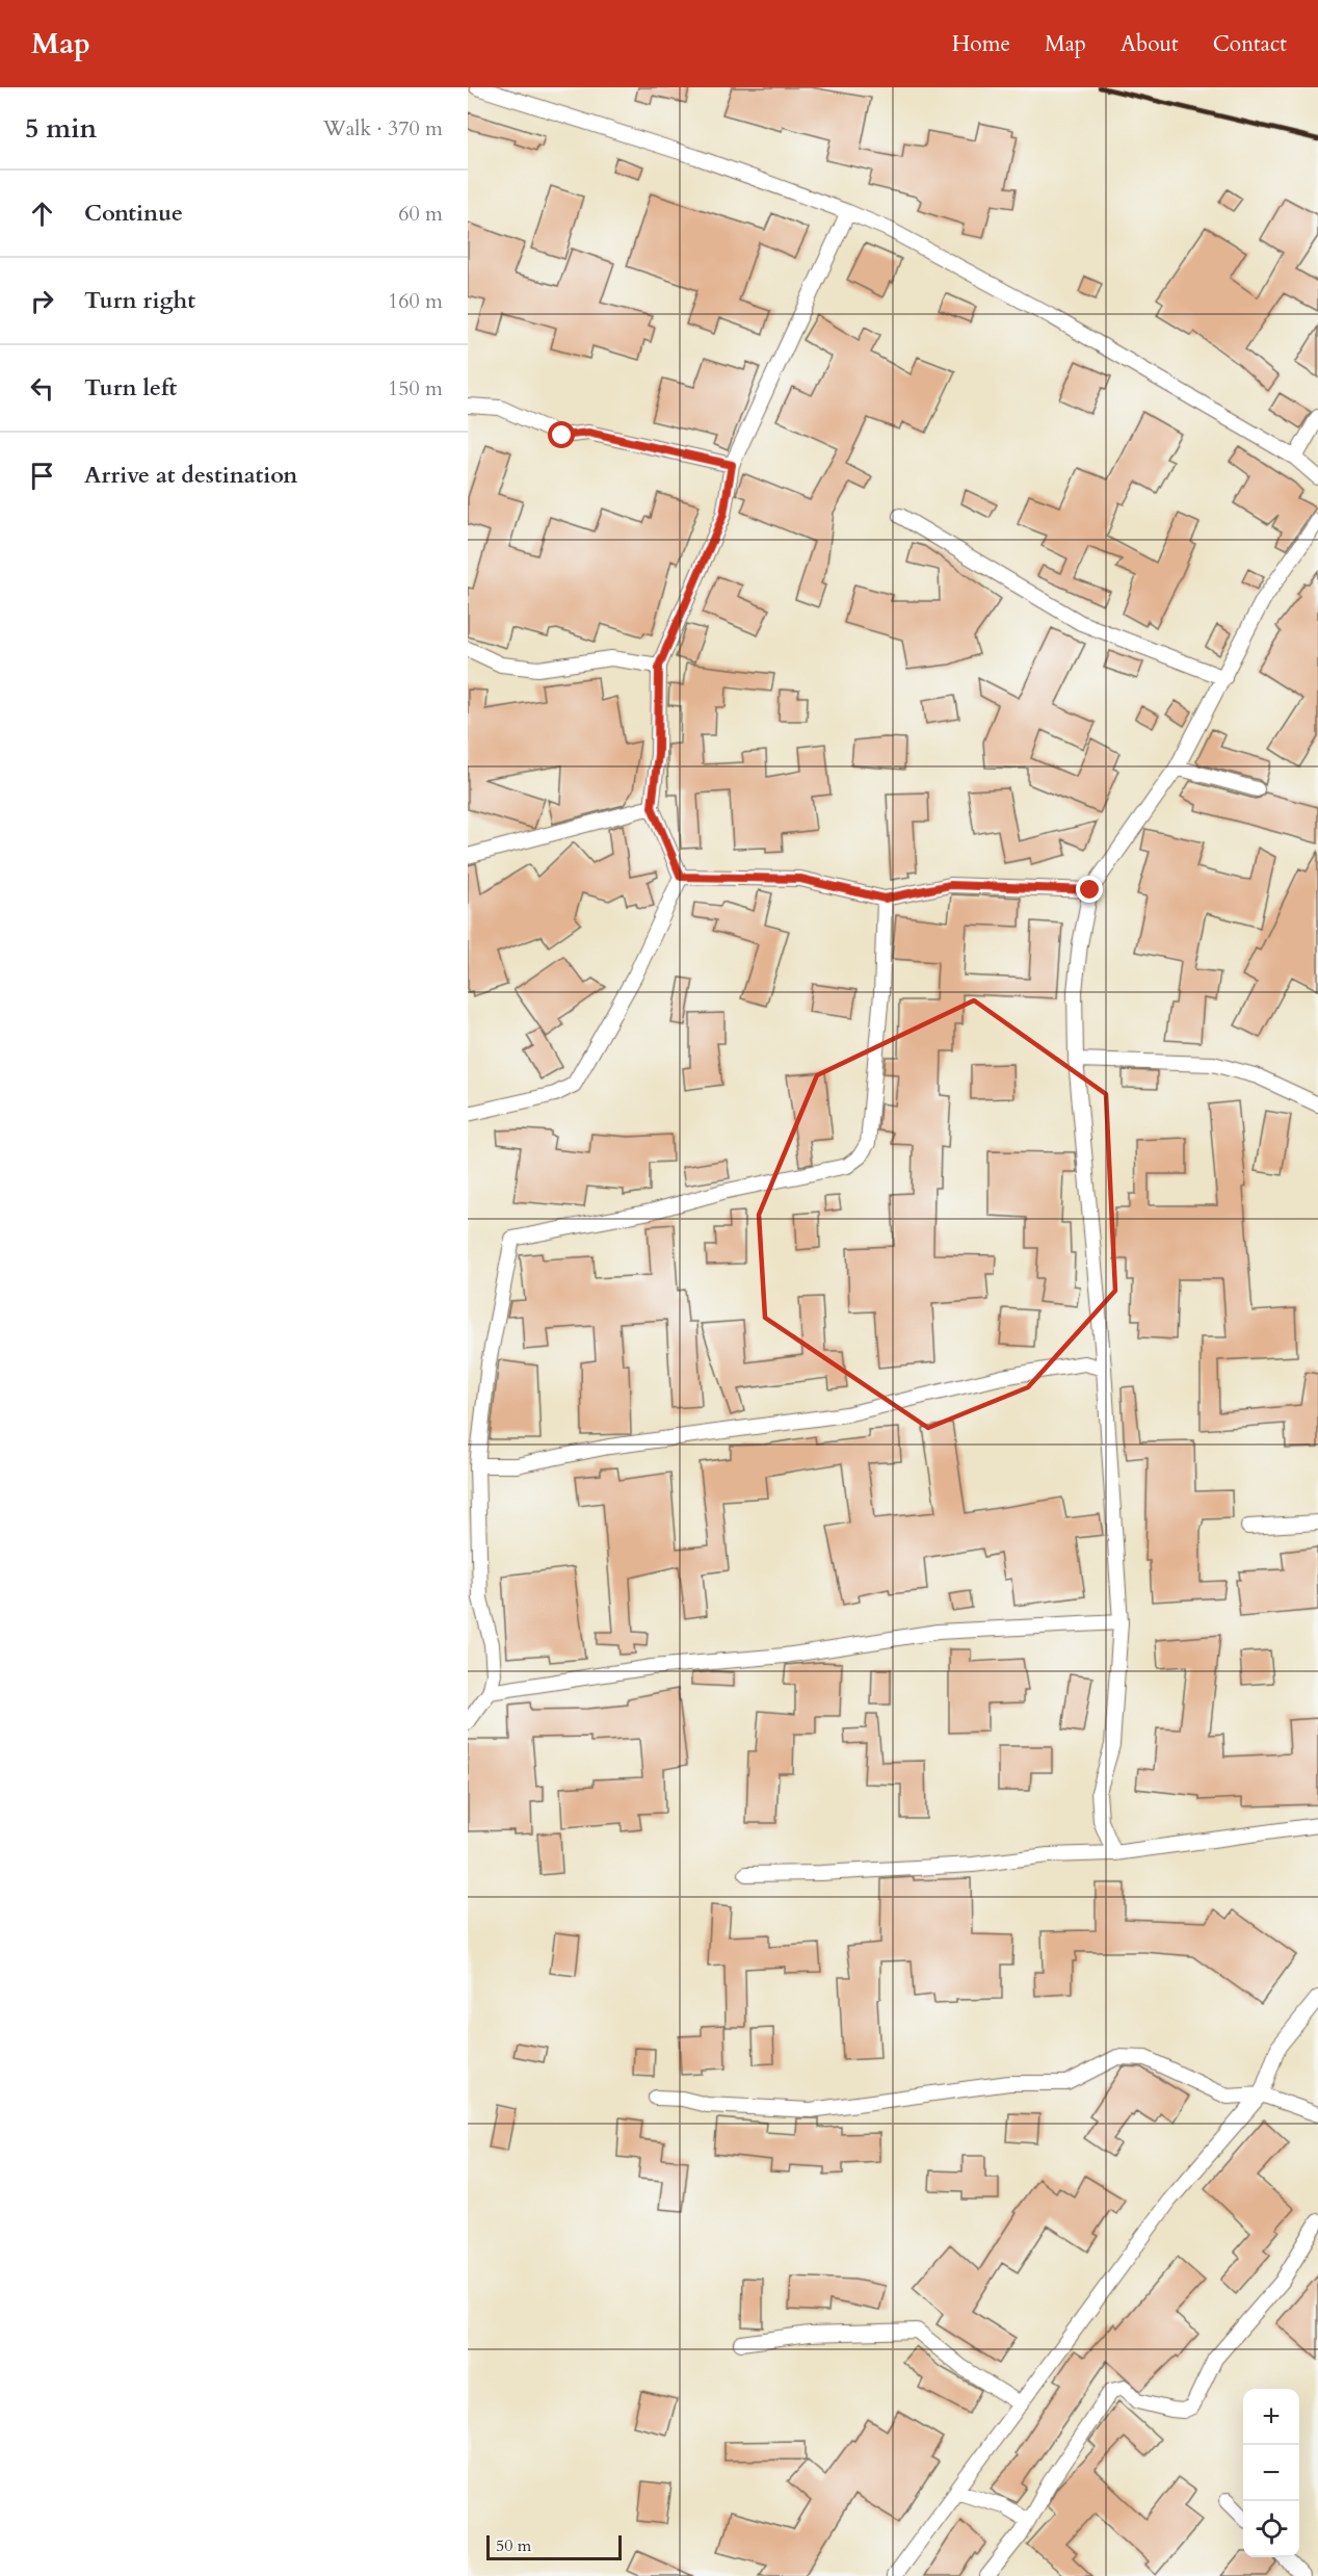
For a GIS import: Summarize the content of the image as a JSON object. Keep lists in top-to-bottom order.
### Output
{
  "scale_bar": "50 m",
  "page": {
    "header": "Map",
    "nav": [
      "Home",
      "Map",
      "About",
      "Contact"
    ],
    "heading": ["5 min", "Walk · 370 m"],
    "list": [
      ["Continue", "60 m"],
      ["Turn right", "160 m"],
      ["Turn left", "150 m"],
      "Arrive at destination"
    ],
    "map_buttons": ["+", "−"],
    "scale": "50 m"
  }
}
